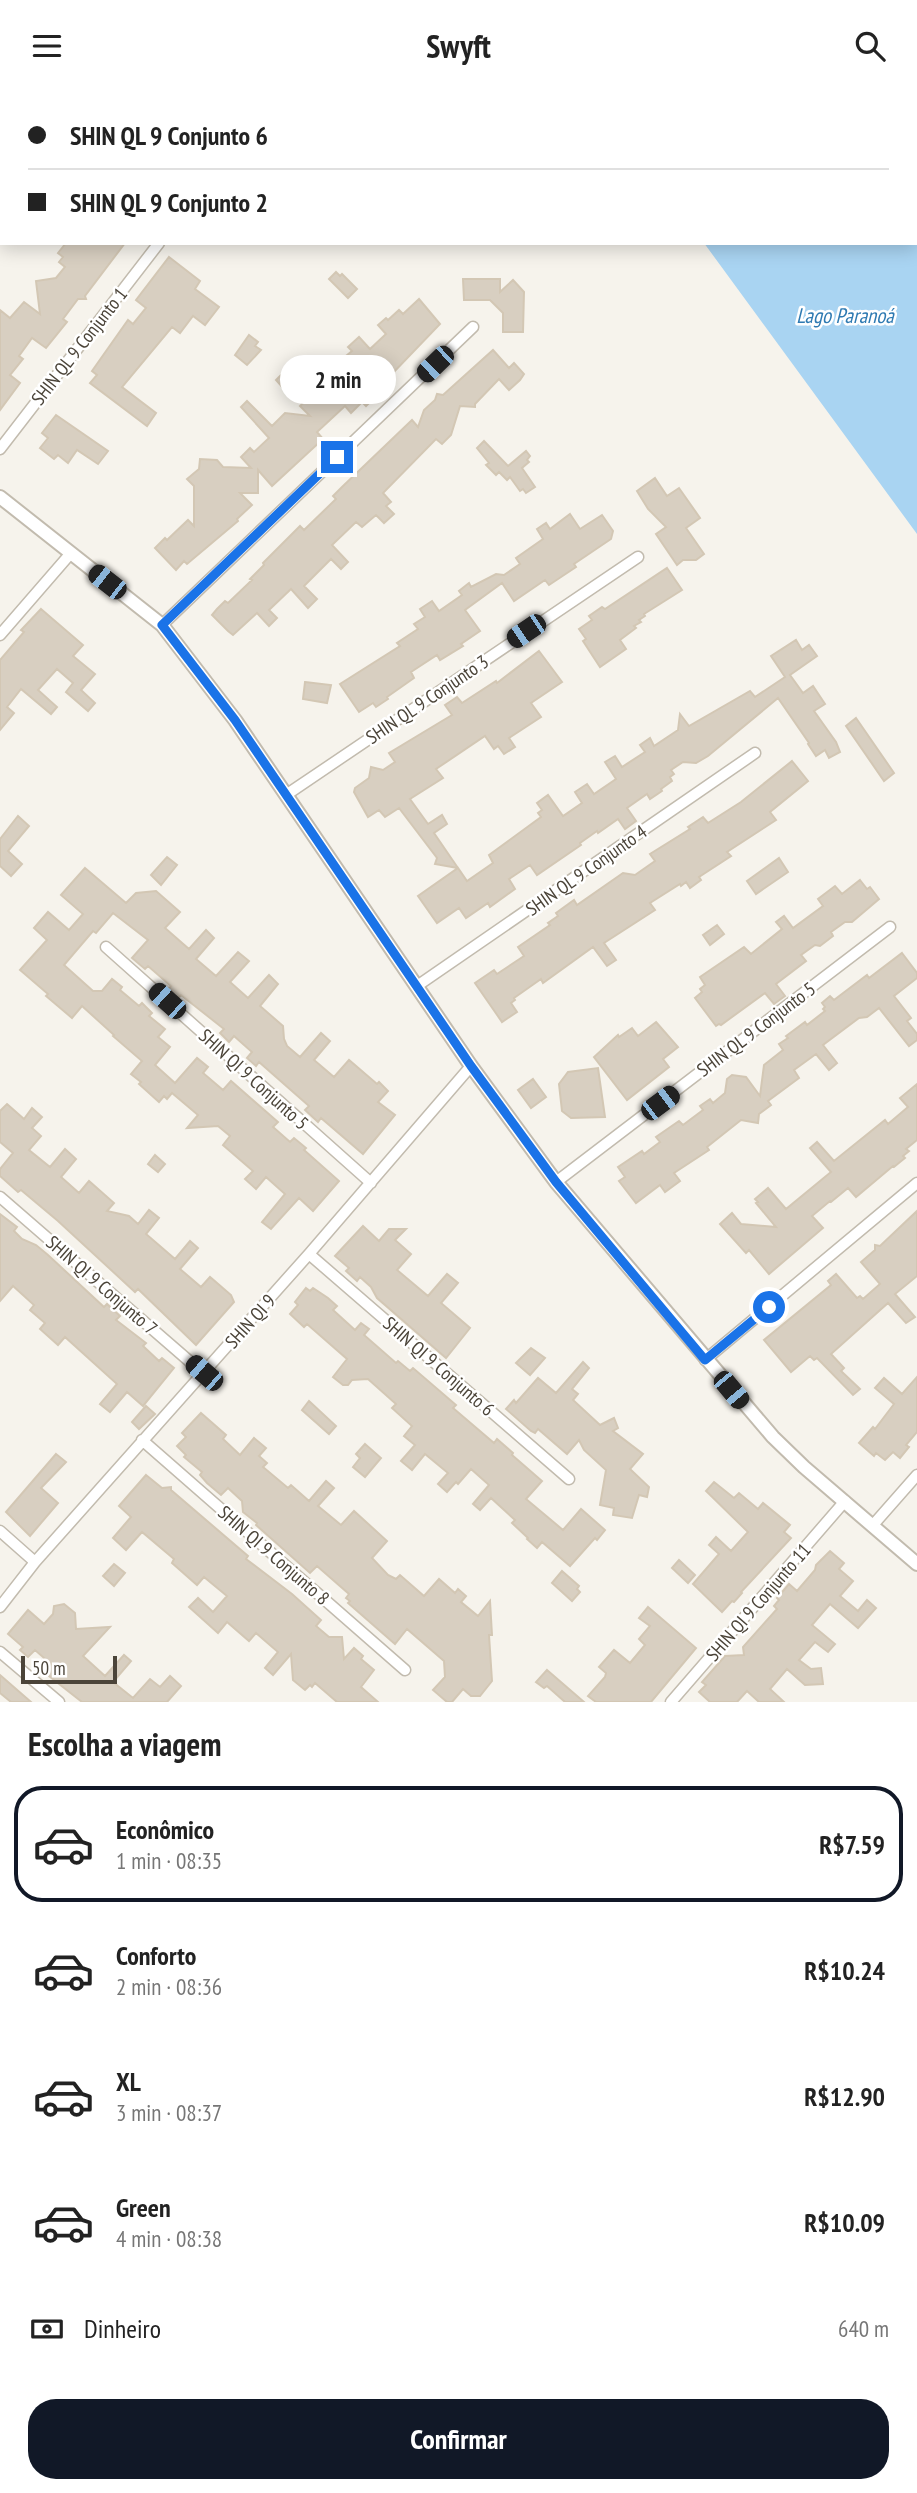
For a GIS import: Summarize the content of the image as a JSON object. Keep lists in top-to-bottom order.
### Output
{
  "streets": {
    "street": [
      "SHIN QL 9 Conjunto 1",
      "SHIN QL 9 Conjunto 3",
      "SHIN QL 9 Conjunto 4",
      "SHIN QL 9 Conjunto 5",
      "SHIN QI 9 Conjunto 5",
      "SHIN QI 9 Conjunto 7",
      "SHIN QI 9",
      "SHIN QI 9 Conjunto 6",
      "SHIN QI 9 Conjunto 8",
      "SHIN QI 9 Conjunto 11"
    ]
  },
  "crossings": [
    ["SHIN QI 9 Conjunto 5", "SHIN QI 9"],
    ["SHIN QI 9 Conjunto 7", "SHIN QI 9"],
    ["SHIN QI 9", "SHIN QI 9 Conjunto 6"],
    ["SHIN QI 9", "SHIN QI 9 Conjunto 8"]
  ],
  "water": ["Lago Paranoá"],
  "scale_bar": "50 m",
  "page": {
    "header": "Swyft",
    "banner": ["SHIN QL 9 Conjunto 6", "SHIN QL 9 Conjunto 2"],
    "bubble": "2 min",
    "scale": "50 m",
    "heading": "Escolha a viagem",
    "list": [
      {
        "name": "Econômico",
        "note": "1 min · 08:35",
        "value": "R$7.59"
      },
      {
        "name": "Conforto",
        "note": "2 min · 08:36",
        "value": "R$10.24"
      },
      {
        "name": "XL",
        "note": "3 min · 08:37",
        "value": "R$12.90"
      },
      {
        "name": "Green",
        "note": "4 min · 08:38",
        "value": "R$10.09"
      }
    ],
    "pay": ["Dinheiro", "640 m"],
    "buttons": "Confirmar"
  }
}
